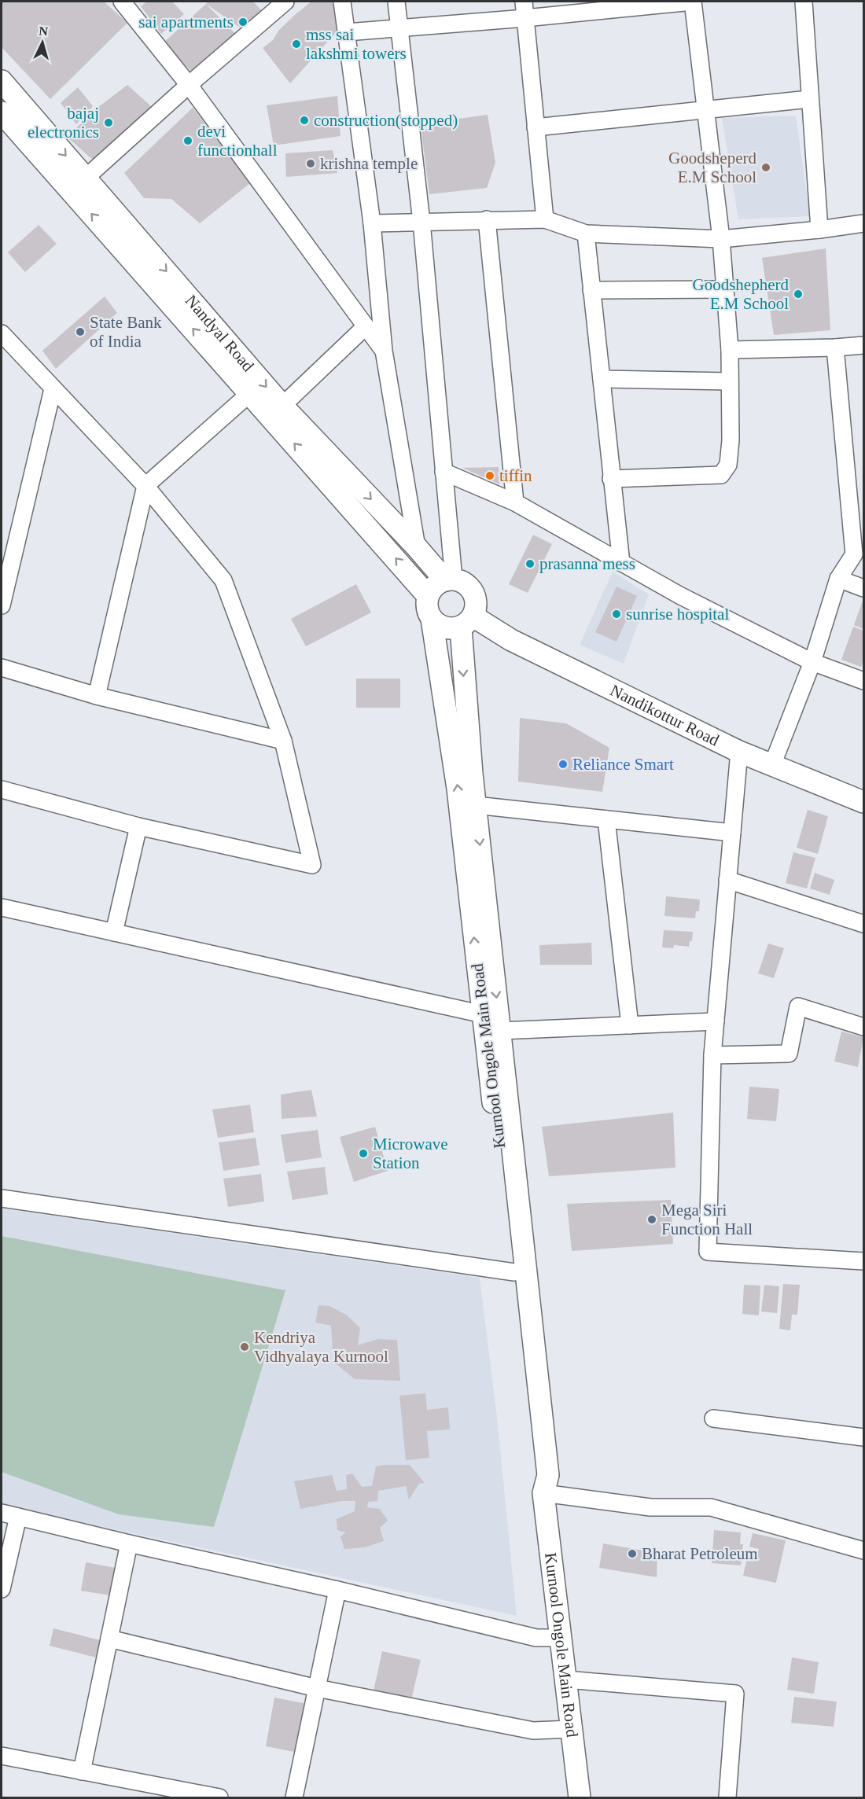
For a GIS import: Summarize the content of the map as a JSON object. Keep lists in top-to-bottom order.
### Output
{
  "streets": {
    "main road": ["Nandyal Road", "Nandikottur Road", "Kurnool Ongole Main Road"]
  },
  "crossings": [
    ["Nandyal Road", "Nandikottur Road"],
    ["Nandyal Road", "Kurnool Ongole Main Road"],
    ["Nandikottur Road", "Kurnool Ongole Main Road"]
  ],
  "places": [
    "sai apartments",
    "mss sai lakshmi towers",
    "construction(stopped)",
    "bajaj electronics",
    "devi functionhall",
    "krishna temple",
    "Goodsheperd E.M School",
    "Goodshepherd E.M School",
    "State Bank of India",
    "tiffin",
    "prasanna mess",
    "sunrise hospital",
    "Reliance Smart",
    "Microwave Station",
    "Mega Siri Function Hall",
    "Kendriya Vidhyalaya Kurnool",
    "Bharat Petroleum"
  ],
  "north": "top"
}
